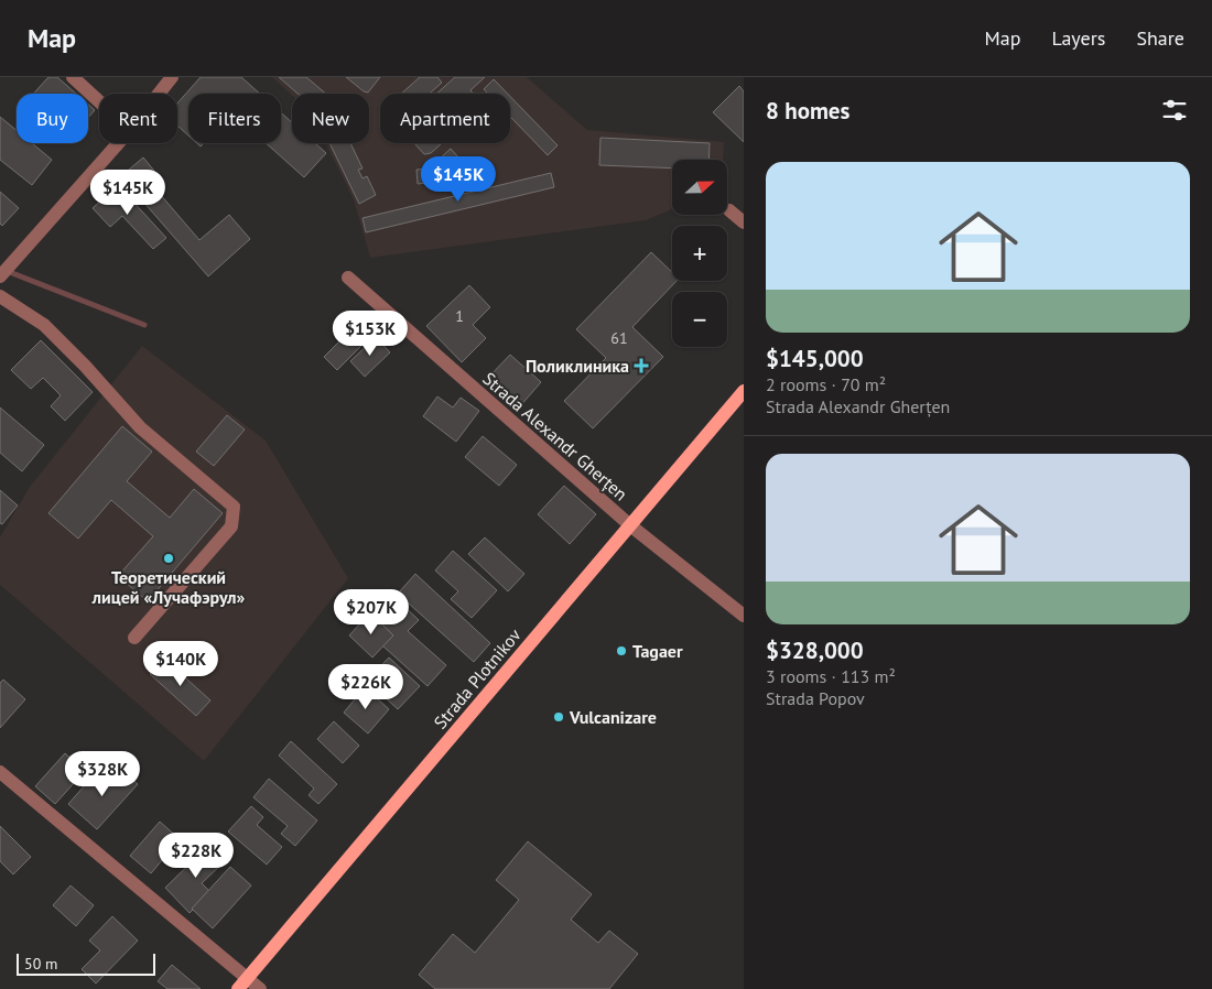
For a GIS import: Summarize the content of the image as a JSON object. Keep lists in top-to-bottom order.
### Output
{
  "streets": {
    "main road": ["Strada Plotnikov"],
    "street": ["Strada Alexandr Gherțen"]
  },
  "crossings": [
    ["Strada Alexandr Gherțen", "Strada Plotnikov"]
  ],
  "places": {
    "health": ["Поликлиника"],
    "other": ["Теоретический лицей «Лучафэрул»", "Tagaer", "Vulcanizare"]
  },
  "house_numbers": ["1", "61"],
  "scale_bar": "50 m",
  "north": "right",
  "page": {
    "header": "Map",
    "nav": ["Map", "Layers", "Share"],
    "heading": "8 homes",
    "chip": [
      "Buy",
      "Rent",
      "Filters",
      "New",
      "Apartment"
    ],
    "list": [
      {
        "name": "$145,000",
        "note": "2 rooms · 70 m² · Strada Alexandr Gherțen"
      },
      {
        "name": "$328,000",
        "note": "3 rooms · 113 m² · Strada Popov"
      }
    ],
    "price": [
      "$145K",
      "$145K",
      "$153K",
      "$207K",
      "$140K",
      "$226K",
      "$328K",
      "$228K"
    ],
    "map_buttons": ["+", "−"],
    "scale": "50 m"
  }
}
